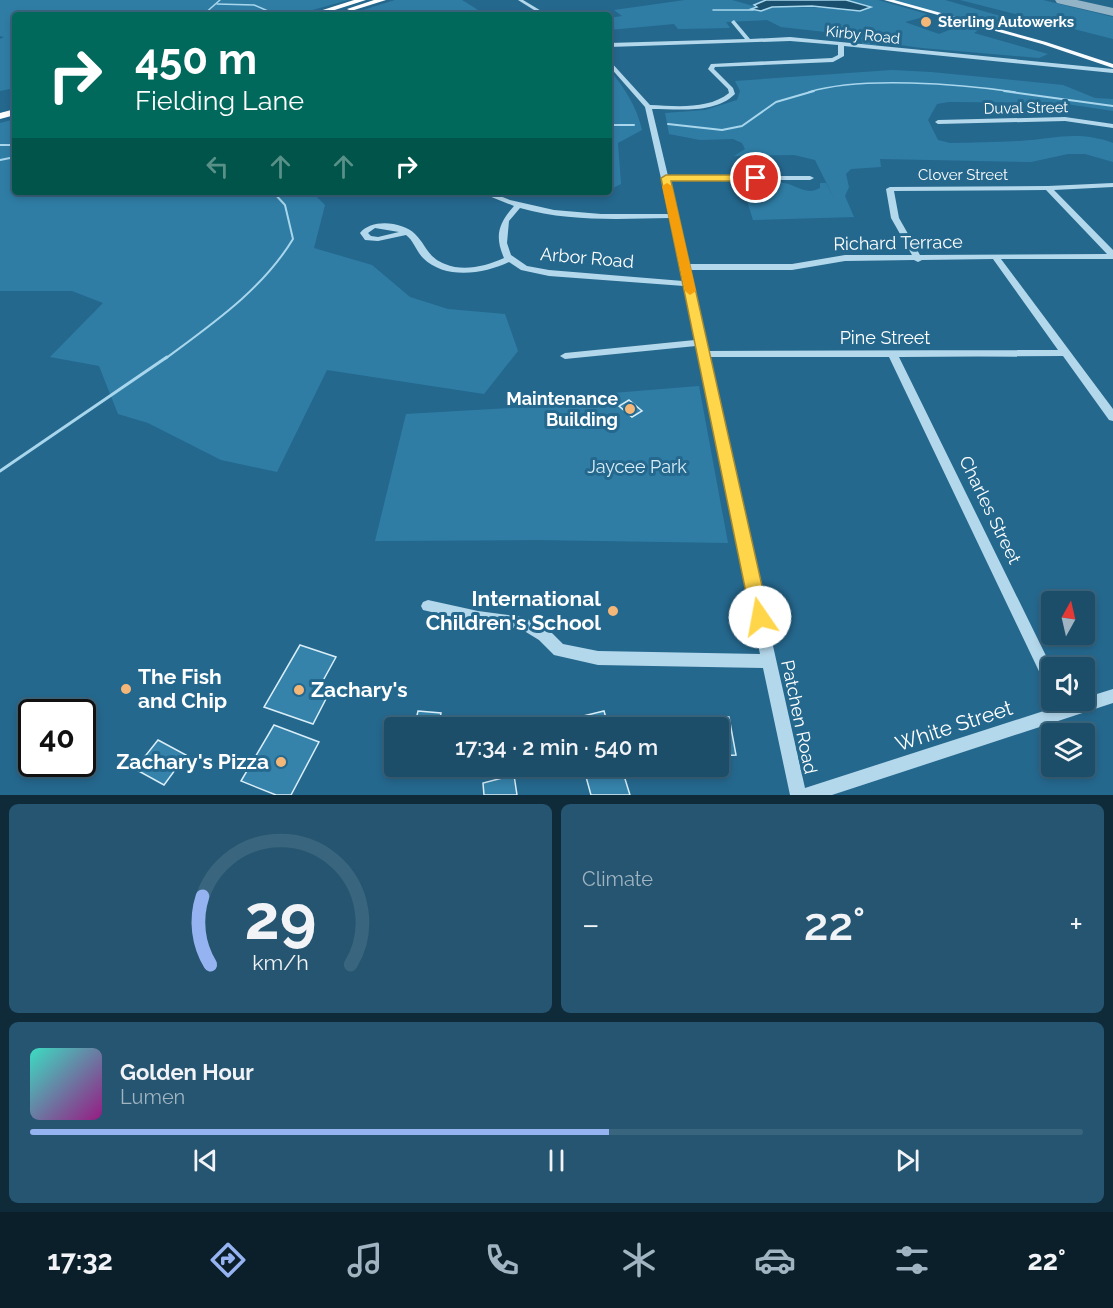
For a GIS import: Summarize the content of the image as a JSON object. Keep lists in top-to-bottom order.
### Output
{
  "streets": {
    "street": [
      "Kirby Road",
      "Duval Street",
      "Clover Street",
      "Richard Terrace",
      "Arbor Road",
      "Pine Street",
      "Charles Street",
      "Patchen Road",
      "White Street"
    ]
  },
  "crossings": [
    ["Clover Street", "Richard Terrace"],
    ["Richard Terrace", "Patchen Road"],
    ["Arbor Road", "Patchen Road"],
    ["Pine Street", "Charles Street"],
    ["Pine Street", "Patchen Road"]
  ],
  "parks": ["Jaycee Park"],
  "places": [
    "Sterling Autowerks",
    "Maintenance Building",
    "International Children's School",
    "The Fish and Chip",
    "Zachary's",
    "Zachary's Pizza"
  ],
  "north": "top",
  "page": {
    "turn": ["450 m", "Fielding Lane"],
    "limit": "40",
    "trip": "17:34 · 2 min · 540 m",
    "tile": "Climate",
    "heat": ["−", "22°", "+"],
    "song": ["Golden Hour", "Lumen"],
    "tabs": ["17:32", "22°"],
    "gauge": ["29", "km/h"]
  }
}
